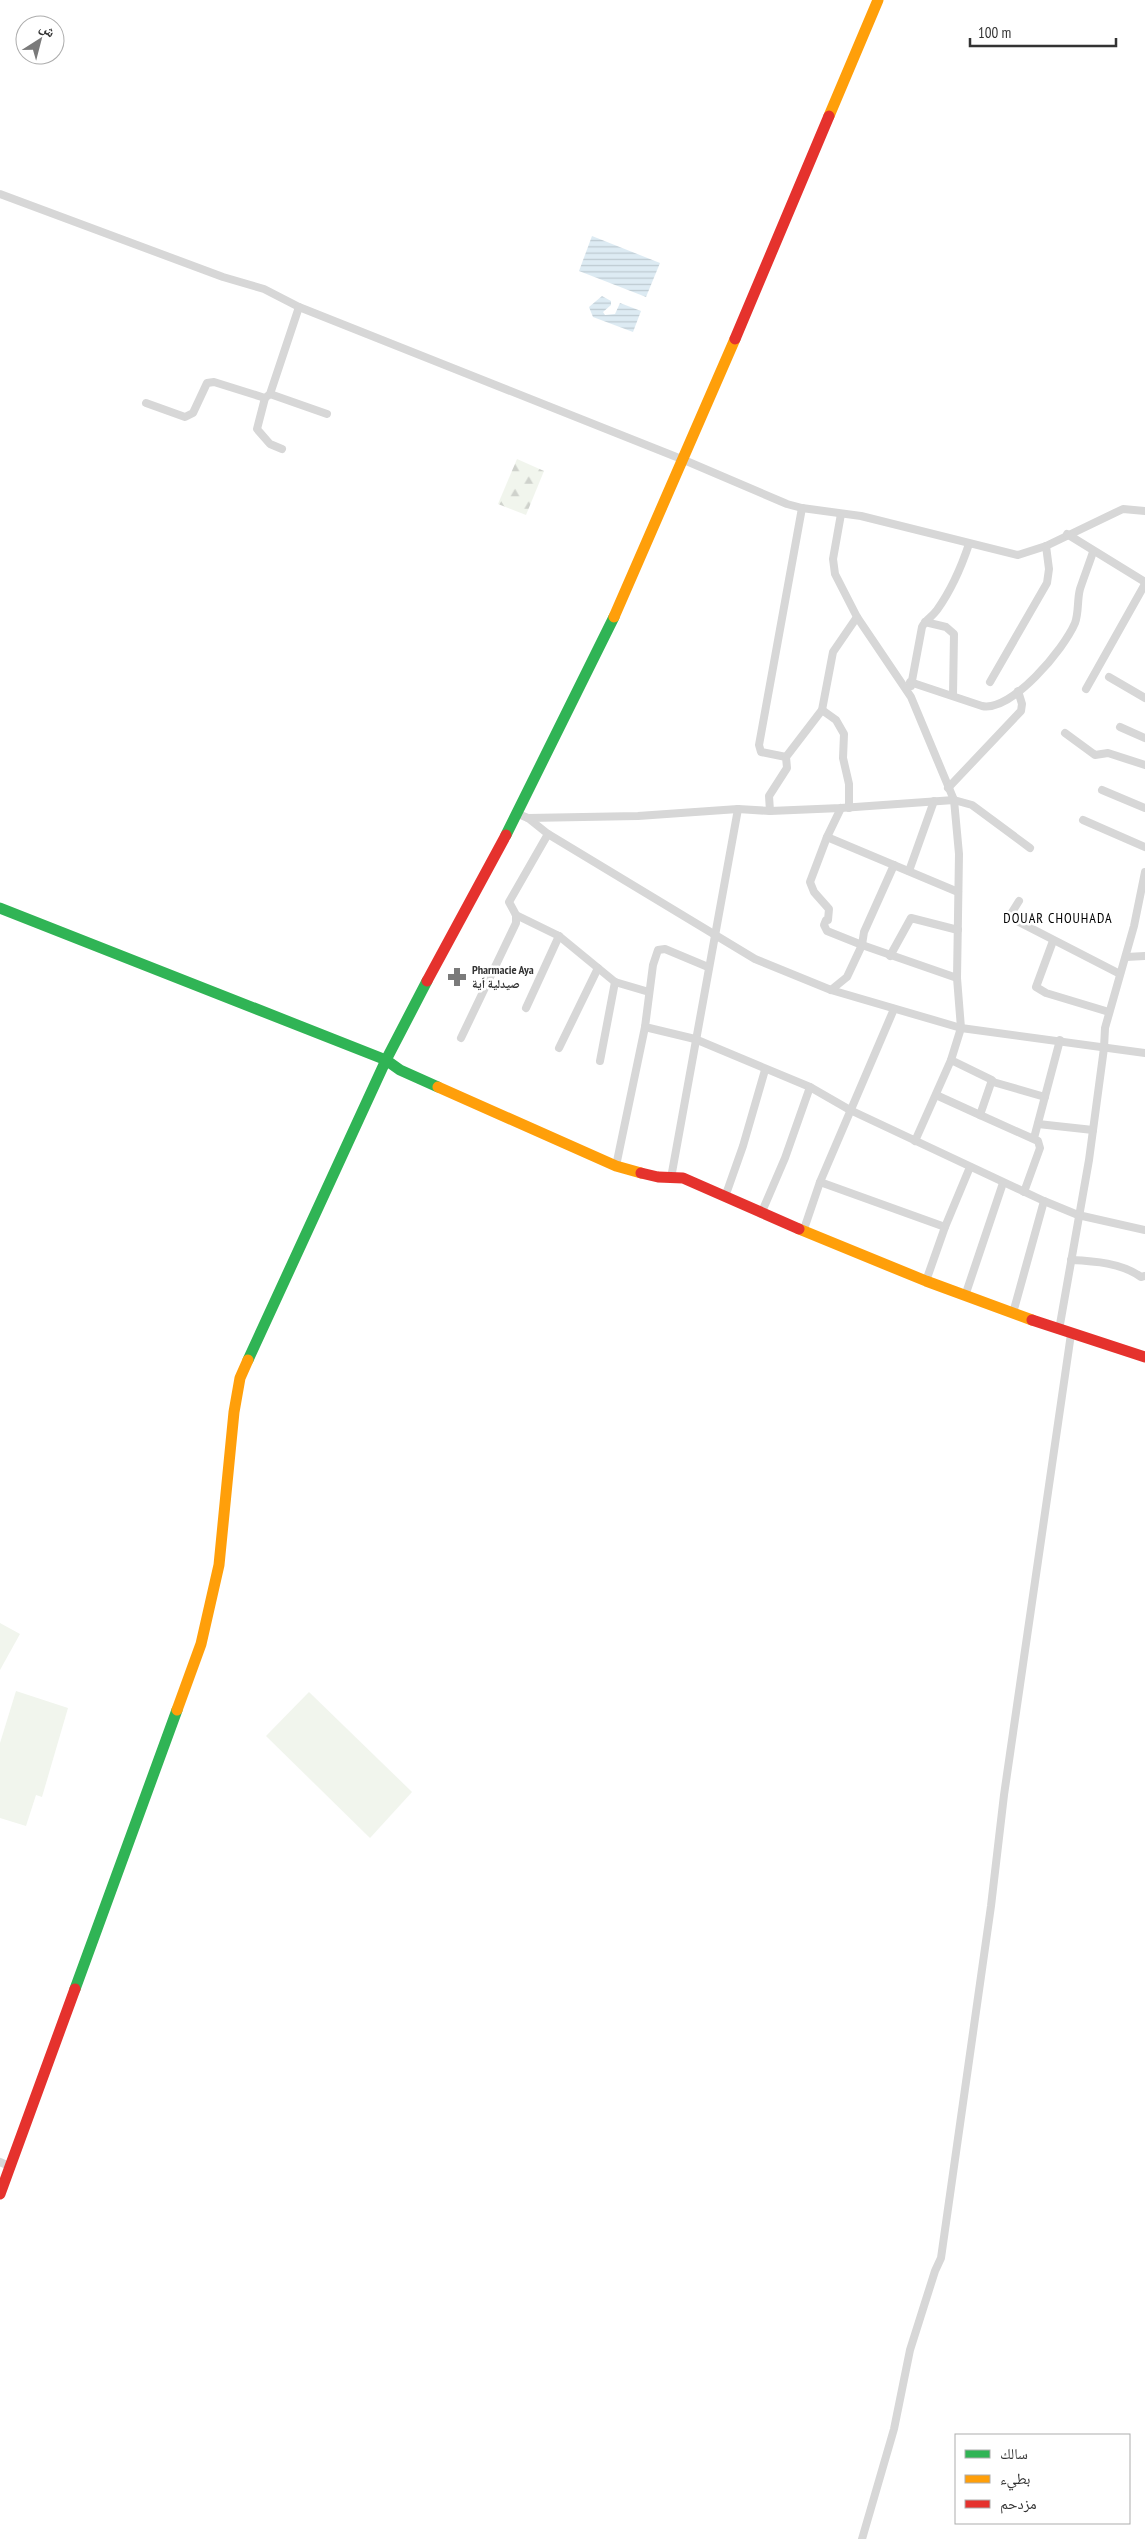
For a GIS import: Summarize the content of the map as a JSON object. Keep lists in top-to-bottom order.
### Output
{
  "districts": ["DOUAR CHOUHADA"],
  "places": {
    "pharmacy": ["Pharmacie Aya صيدلية اَية"]
  },
  "legend": ["سالك", "بطيء", "مزدحم"],
  "scale_bar": "100 m",
  "north": "top right"
}
